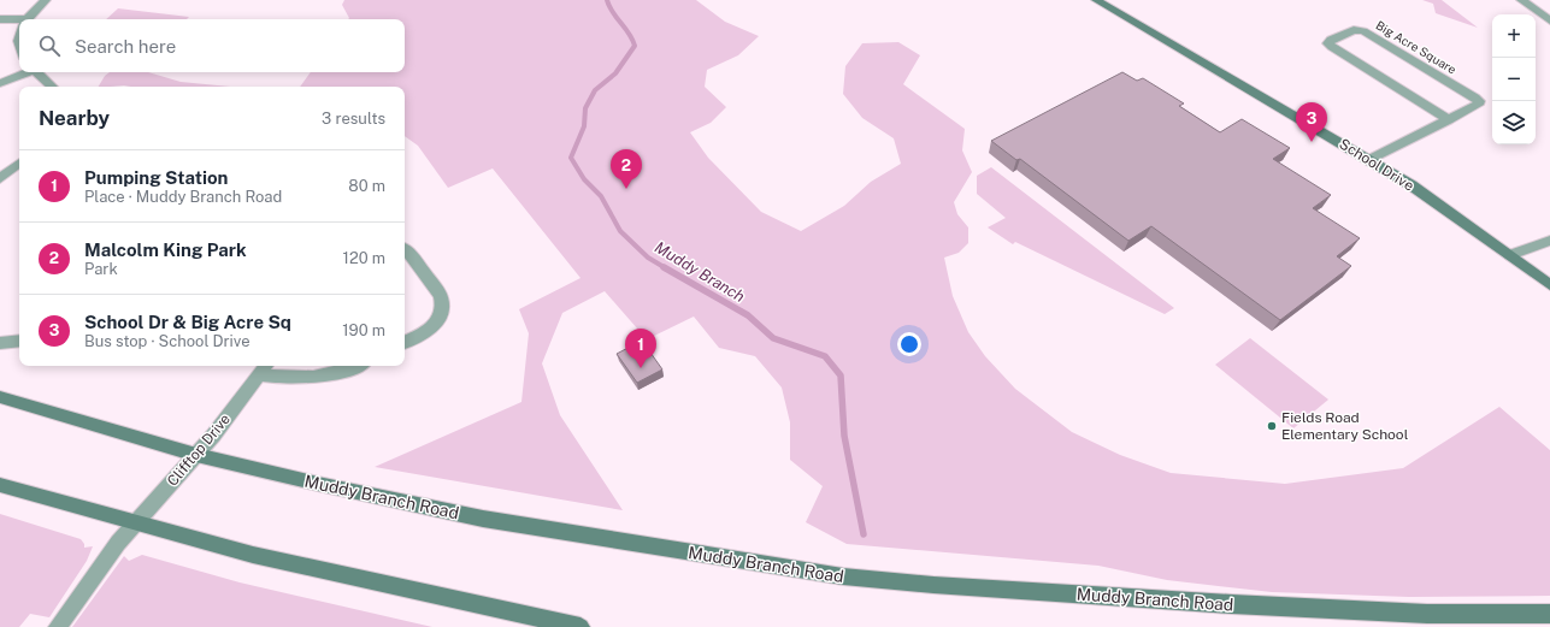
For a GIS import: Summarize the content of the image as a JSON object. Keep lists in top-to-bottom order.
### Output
{
  "streets": {
    "main road": ["School Drive", "Muddy Branch Road"],
    "street": ["Big Acre Square", "Clifftop Drive"]
  },
  "crossings": [
    ["Big Acre Square", "School Drive"],
    ["Clifftop Drive", "Muddy Branch Road"]
  ],
  "water": ["Muddy Branch"],
  "places": ["Fields Road Elementary School"],
  "page": {
    "map_buttons": ["+", "−"],
    "search": "Search here",
    "heading": ["Nearby", "3 results"],
    "pins": ["3", "2", "1"],
    "list": [
      {
        "mark": "1",
        "name": "Pumping Station",
        "note": "Place · Muddy Branch Road",
        "value": "80 m"
      },
      {
        "mark": "2",
        "name": "Malcolm King Park",
        "note": "Park",
        "value": "120 m"
      },
      {
        "mark": "3",
        "name": "School Dr & Big Acre Sq",
        "note": "Bus stop · School Drive",
        "value": "190 m"
      }
    ]
  }
}
